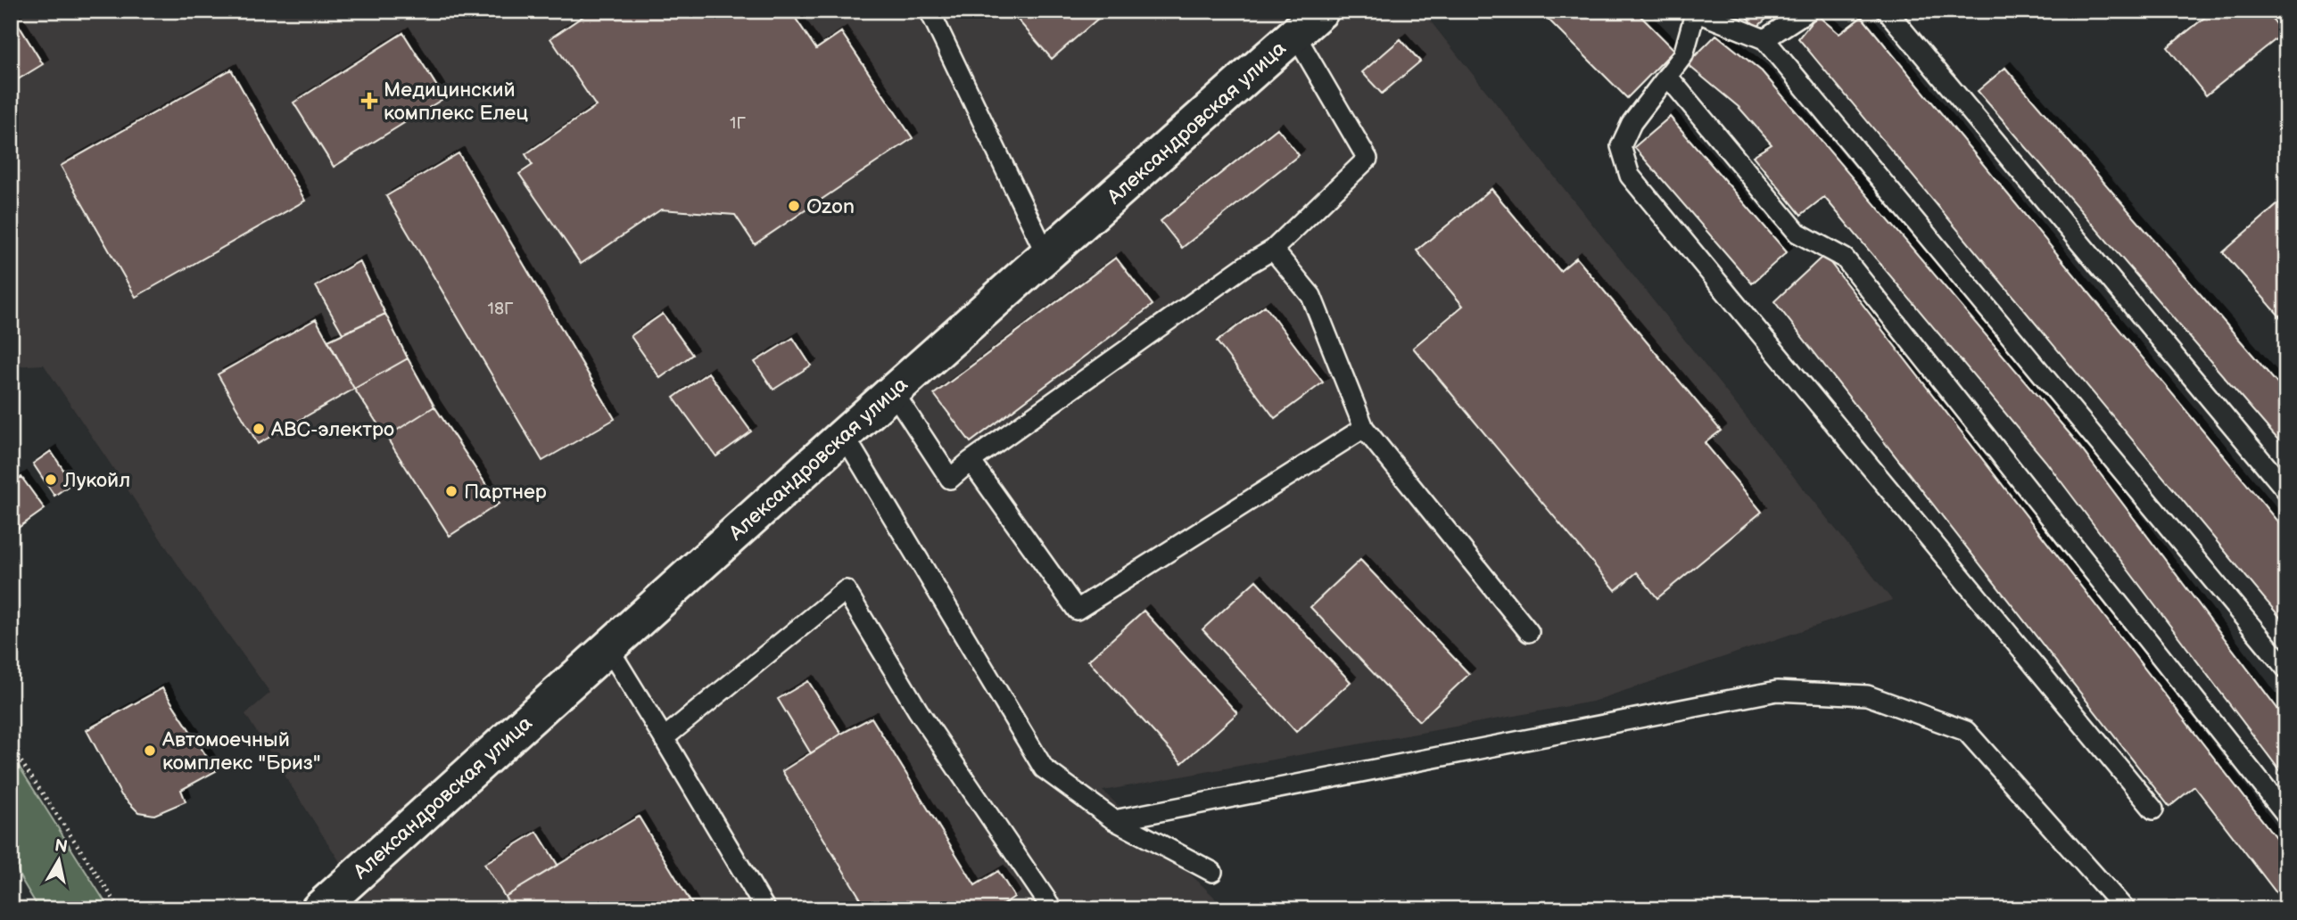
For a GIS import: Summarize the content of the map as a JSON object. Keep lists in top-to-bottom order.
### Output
{
  "streets": {
    "street": ["Александровская улица"]
  },
  "places": {
    "health": ["Медицинский комплекс Елец"],
    "other": [
      "Ozon",
      "АВС-электро",
      "Лукойл",
      "Партнер",
      "Автомоечный комплекс \"Бриз\""
    ]
  },
  "house_numbers": ["1Г", "18Г"],
  "north": "top"
}
